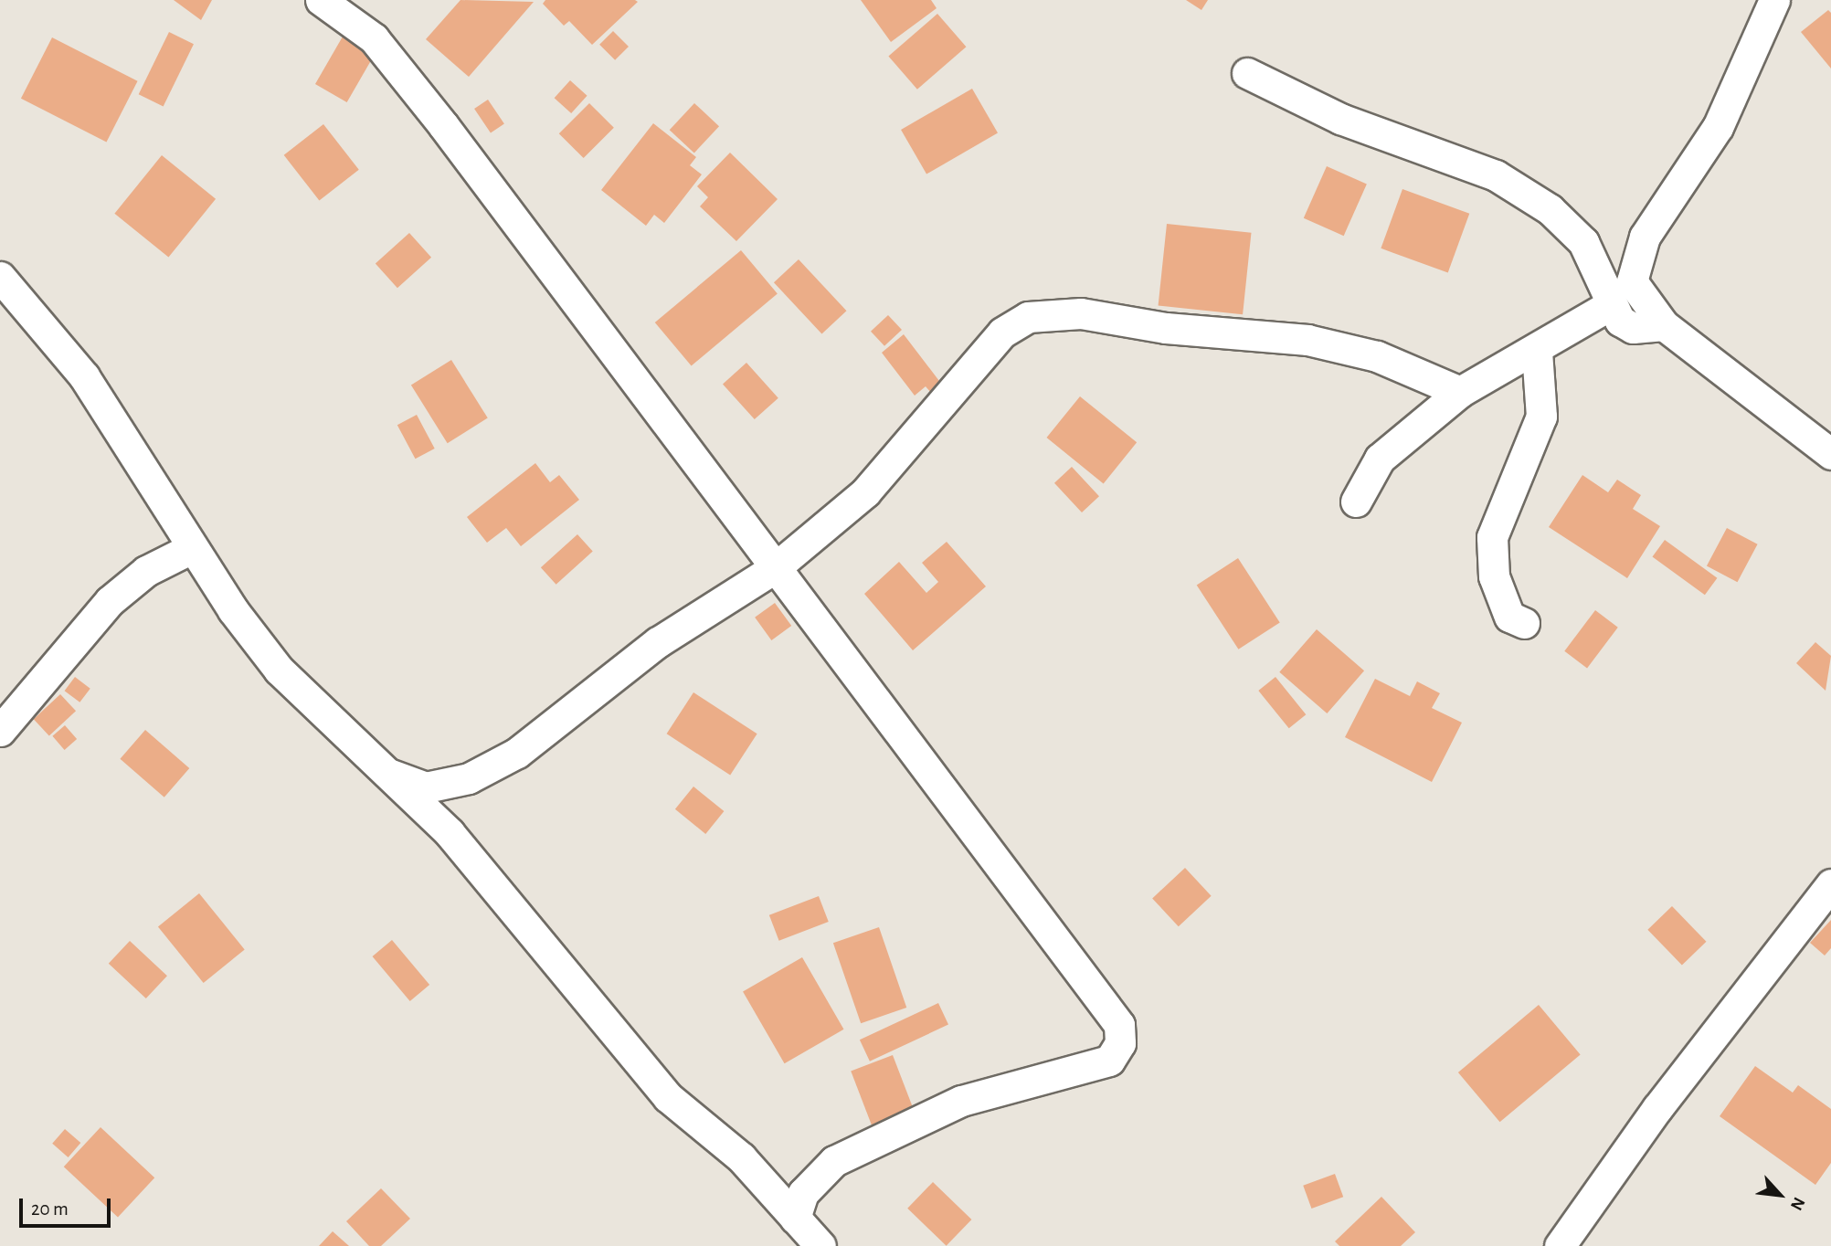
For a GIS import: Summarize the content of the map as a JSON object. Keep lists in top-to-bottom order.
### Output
{
  "scale_bar": "20 m",
  "north": "bottom right"
}
